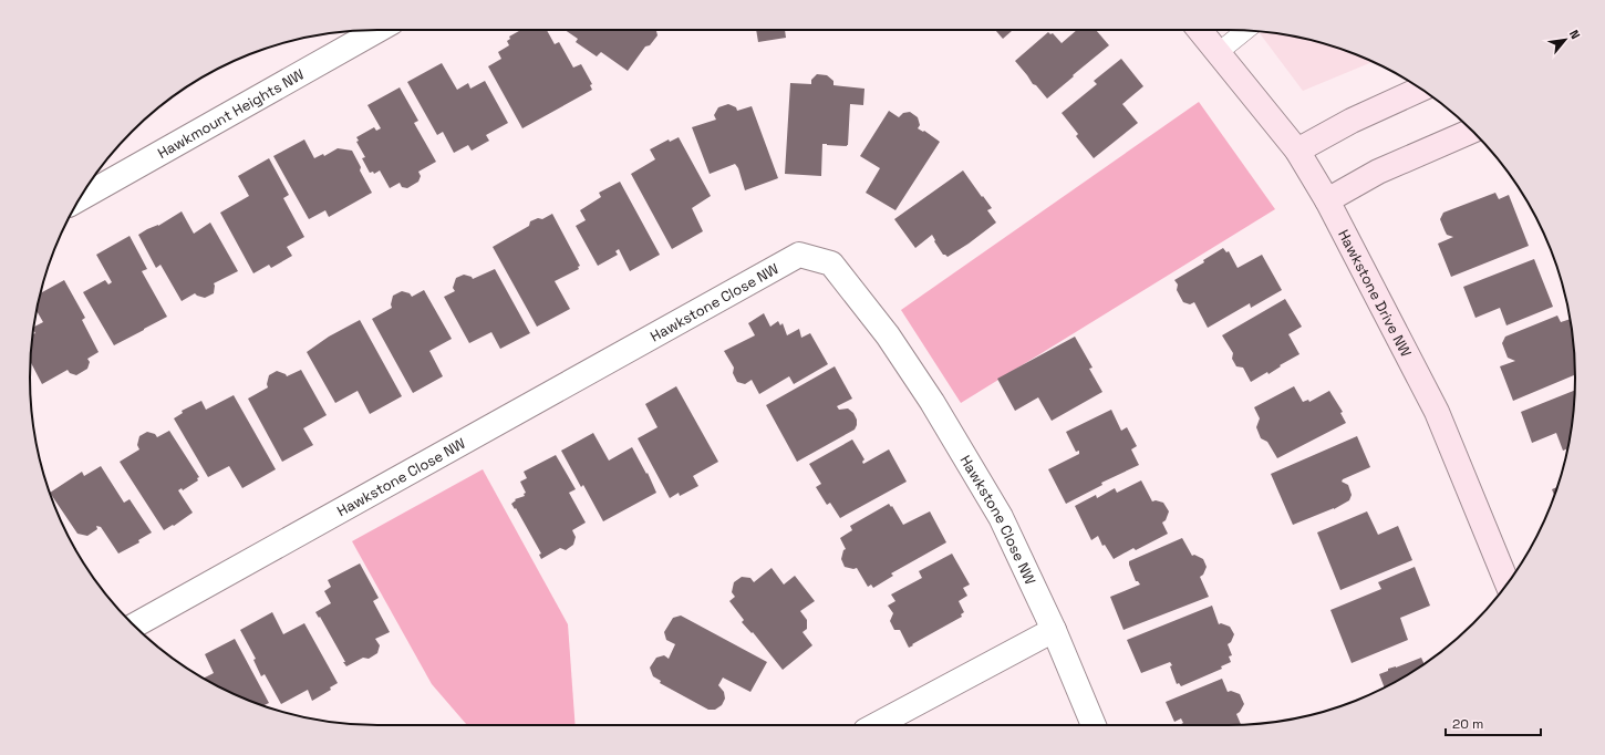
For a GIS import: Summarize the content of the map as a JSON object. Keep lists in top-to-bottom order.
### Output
{
  "streets": {
    "street": ["Hawkmount Heights NW", "Hawkstone Drive NW", "Hawkstone Close NW"]
  },
  "scale_bar": "20 m",
  "north": "top right"
}
